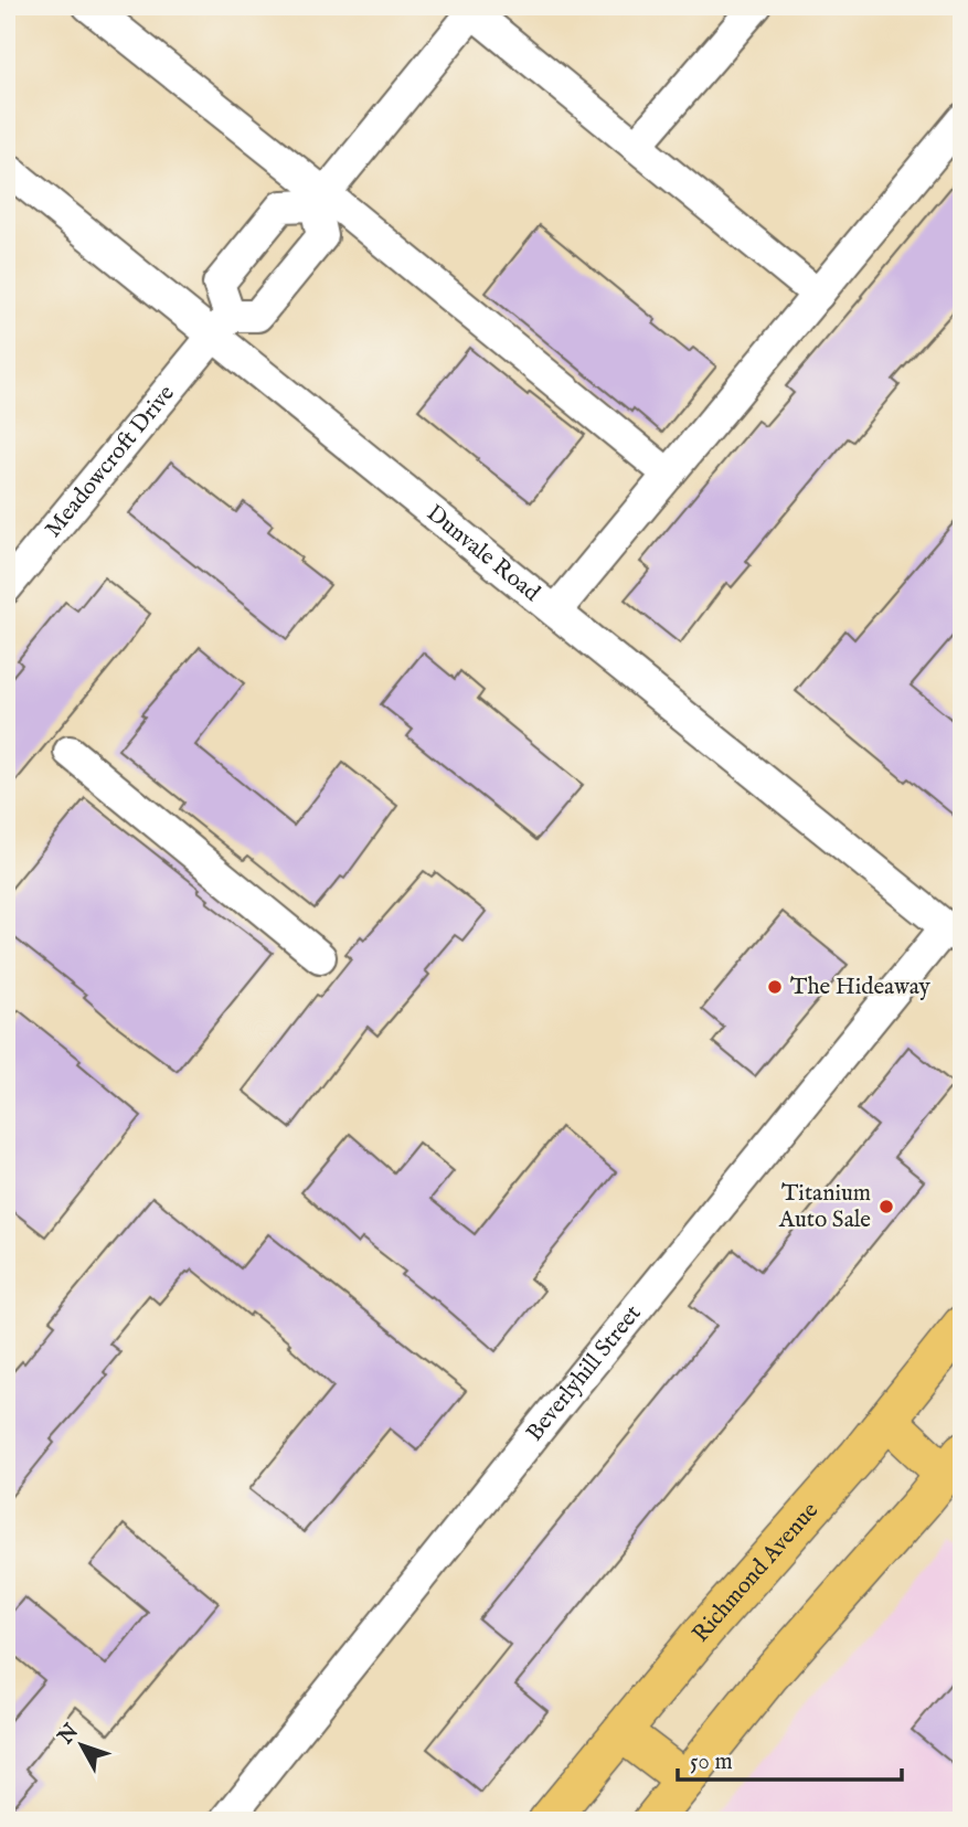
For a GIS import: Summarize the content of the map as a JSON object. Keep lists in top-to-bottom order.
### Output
{
  "streets": {
    "main road": ["Richmond Avenue"],
    "street": ["Meadowcroft Drive", "Dunvale Road", "Beverlyhill Street"]
  },
  "crossings": [
    ["Meadowcroft Drive", "Dunvale Road"],
    ["Dunvale Road", "Beverlyhill Street"]
  ],
  "places": ["The Hideaway", "Titanium Auto Sale"],
  "scale_bar": "50 m",
  "north": "top left"
}
